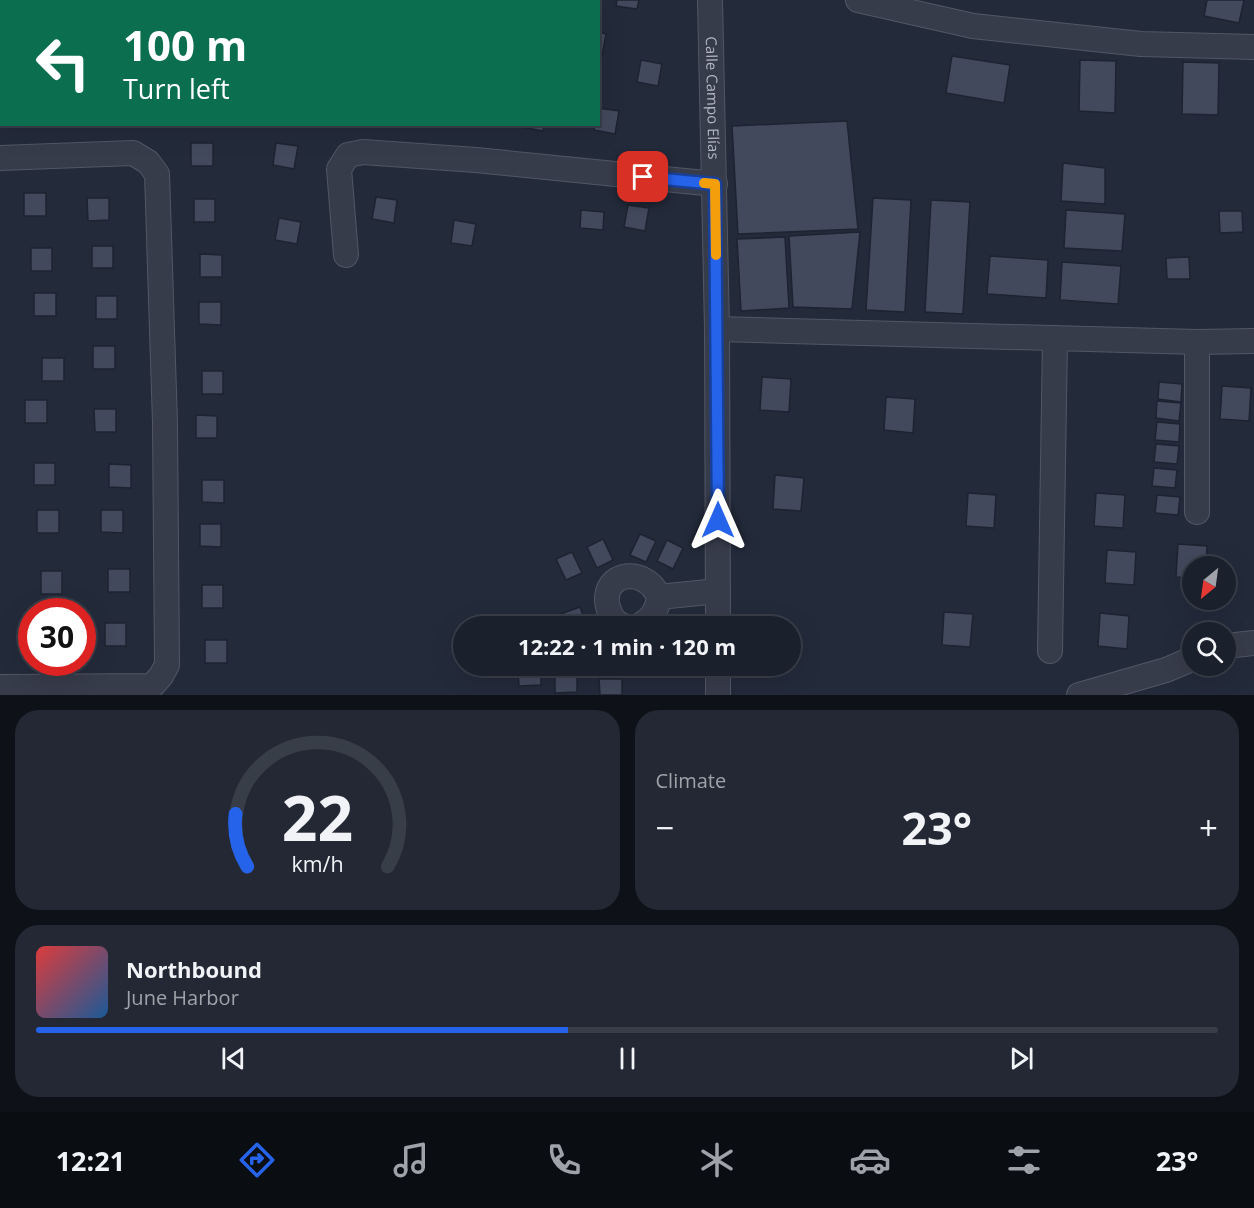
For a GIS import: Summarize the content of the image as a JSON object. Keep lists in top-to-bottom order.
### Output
{
  "streets": {
    "street": ["Calle Campo Elías"]
  },
  "north": "bottom left",
  "page": {
    "turn": ["100 m", "Turn left"],
    "limit": "30",
    "trip": "12:22 · 1 min · 120 m",
    "tile": "Climate",
    "heat": ["−", "23°", "+"],
    "song": ["Northbound", "June Harbor"],
    "tabs": ["12:21", "23°"],
    "gauge": ["22", "km/h"]
  }
}
